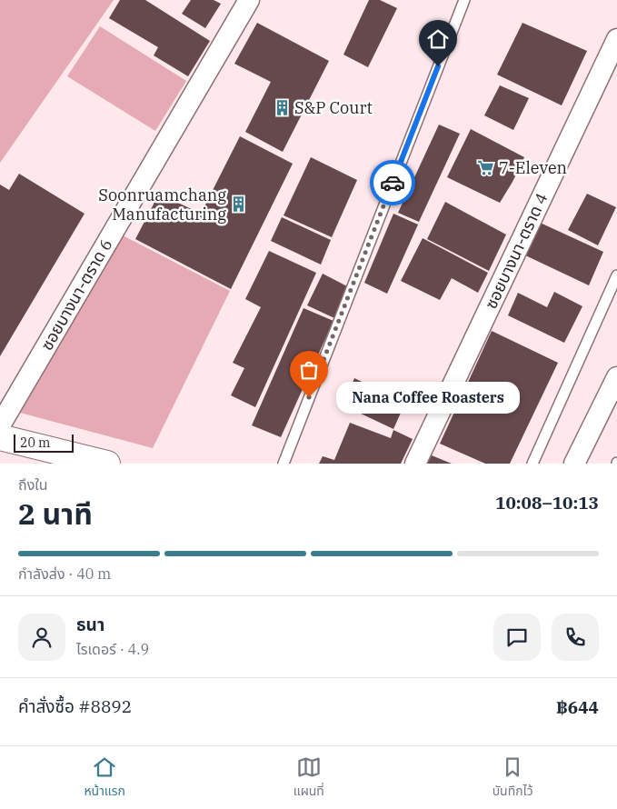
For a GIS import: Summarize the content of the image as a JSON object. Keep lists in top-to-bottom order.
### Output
{
  "streets": {
    "street": ["ซอยบางนา-ตราด 4", "ซอยบางนา-ตราด 6"]
  },
  "places": {
    "building": ["S&P Court", "Soonruamchang Manufacturing"],
    "supermarket": ["7-Eleven"],
    "other": ["Nana Coffee Roasters"]
  },
  "scale_bar": "20 m",
  "page": {
    "bubble": "Nana Coffee Roasters",
    "scale": "20 m",
    "heading": ["2 นาที", "ถึงใน", "10:08–10:13"],
    "panel": [
      "ธนา",
      "ไรเดอร์ · 4.9",
      "คำสั่งซื้อ #8892",
      "฿644"
    ],
    "bar": "กำลังส่ง · 40 m",
    "tabs": ["หน้าแรก", "แผนที่", "บันทึกไว้"]
  }
}
